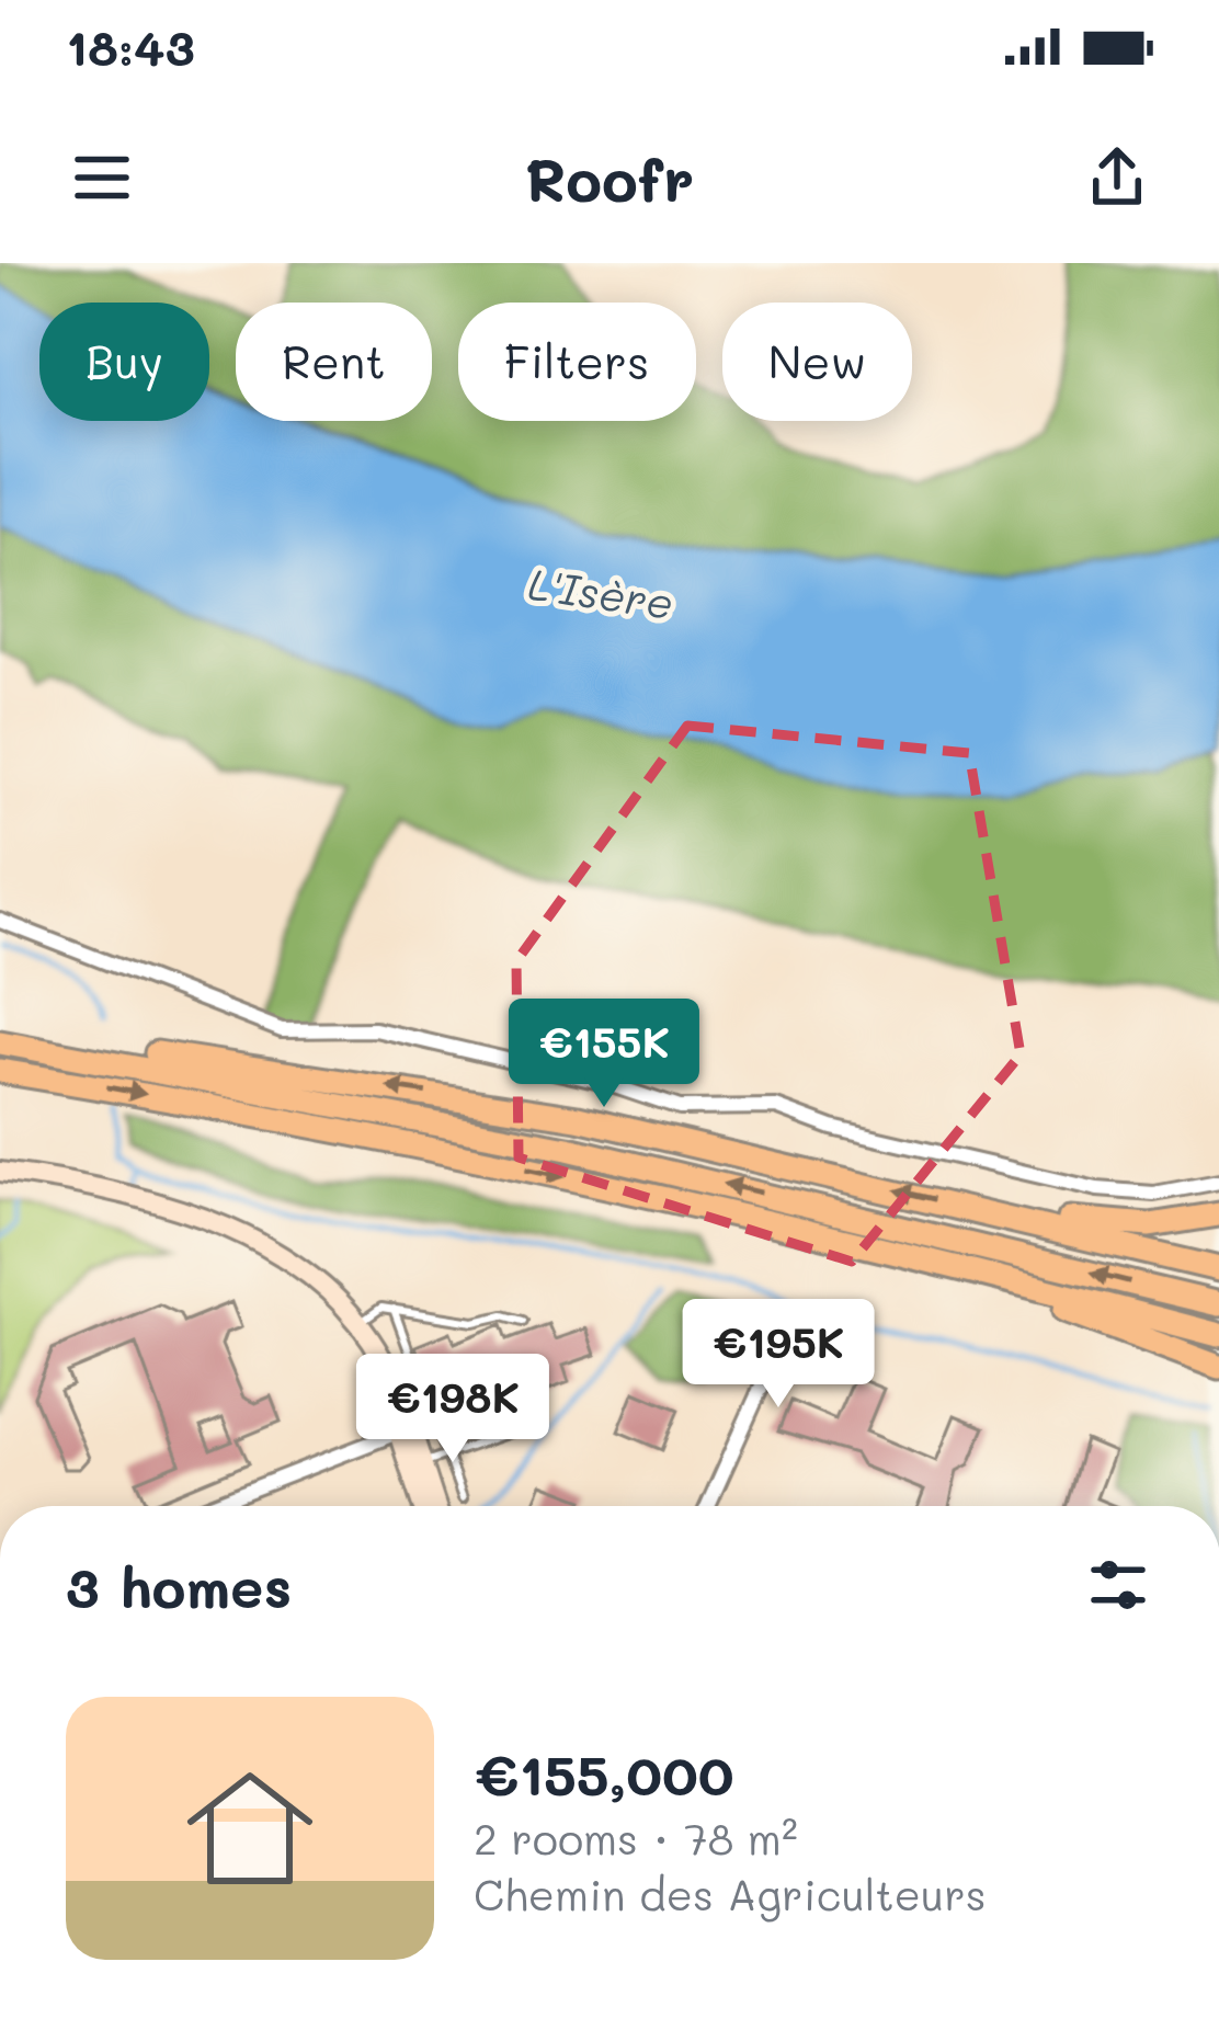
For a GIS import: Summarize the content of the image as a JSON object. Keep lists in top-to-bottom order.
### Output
{
  "water": ["L'Isère"],
  "page": {
    "status": "18:43",
    "header": "Roofr",
    "chip": [
      "Buy",
      "Rent",
      "Filters",
      "New"
    ],
    "price": ["€155K", "€195K", "€198K"],
    "heading": "3 homes",
    "list": [
      {
        "name": "€155,000",
        "note": "2 rooms · 78 m² · Chemin des Agriculteurs"
      }
    ]
  }
}
